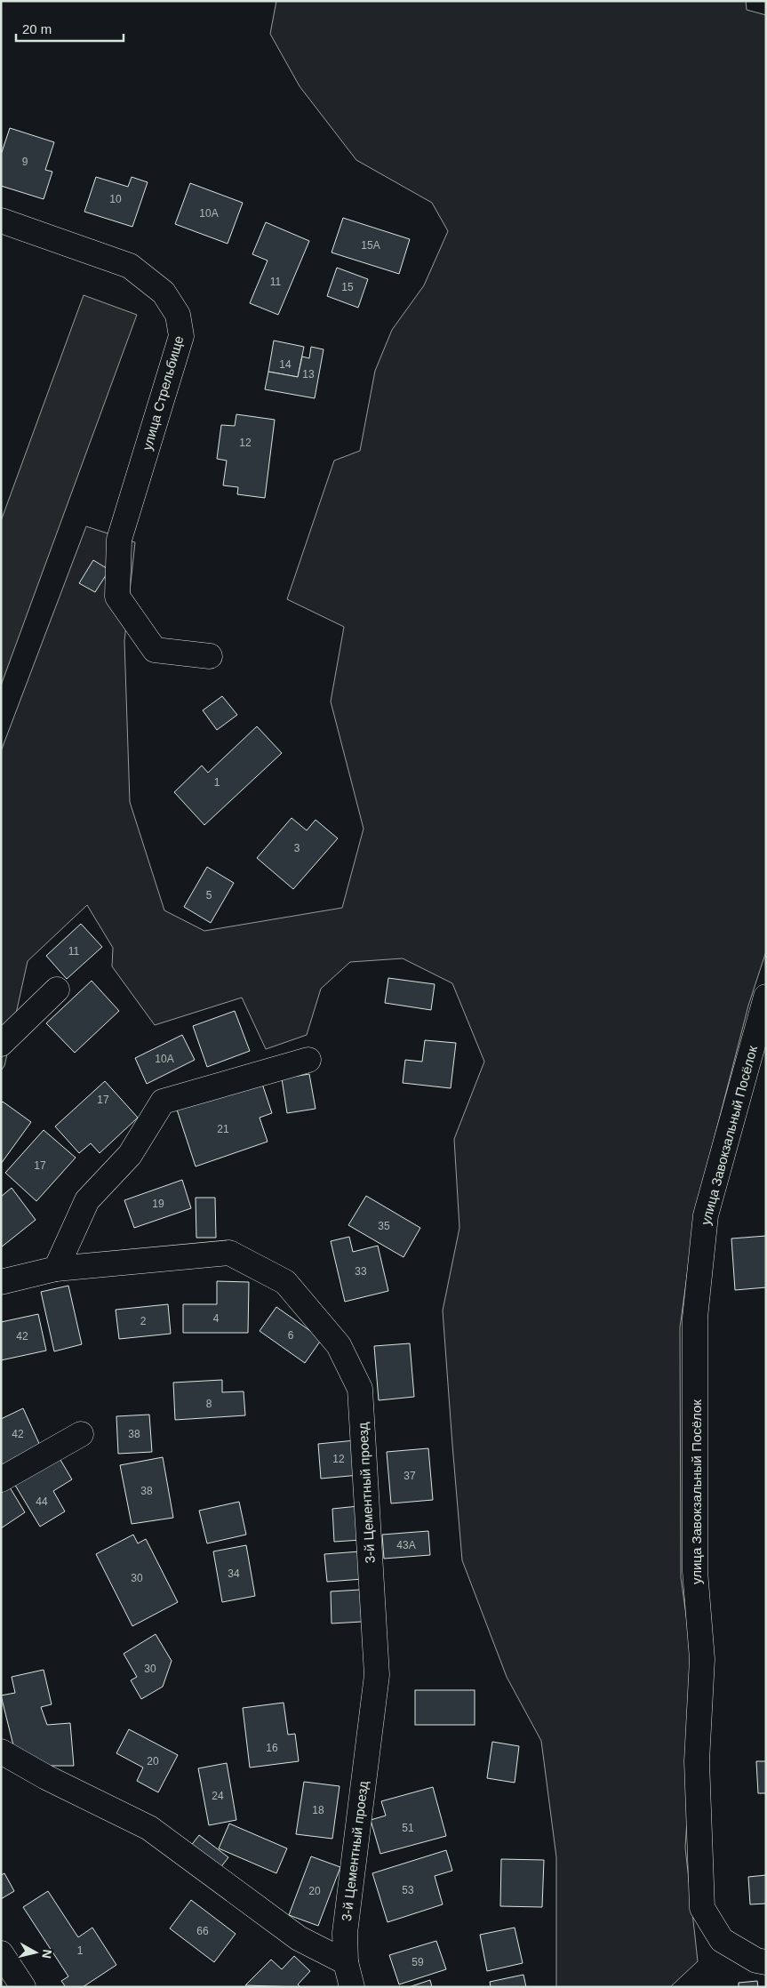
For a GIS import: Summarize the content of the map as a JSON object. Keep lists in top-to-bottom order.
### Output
{
  "streets": {
    "street": ["улица Стрельбище", "улица Завокзальный Посёлок", "3-й Цементный проезд"]
  },
  "house_numbers": [
    "9",
    "10",
    "10А",
    "15А",
    "11",
    "15",
    "14",
    "13",
    "12",
    "1",
    "3",
    "5",
    "11",
    "10А",
    "17",
    "21",
    "17",
    "19",
    "35",
    "33",
    "4",
    "2",
    "6",
    "42",
    "8",
    "42",
    "38",
    "12",
    "37",
    "38",
    "44",
    "43А",
    "34",
    "30",
    "30",
    "16",
    "20",
    "24",
    "18",
    "51",
    "53",
    "20",
    "66",
    "1",
    "59"
  ],
  "scale_bar": "20 m",
  "north": "right"
}
